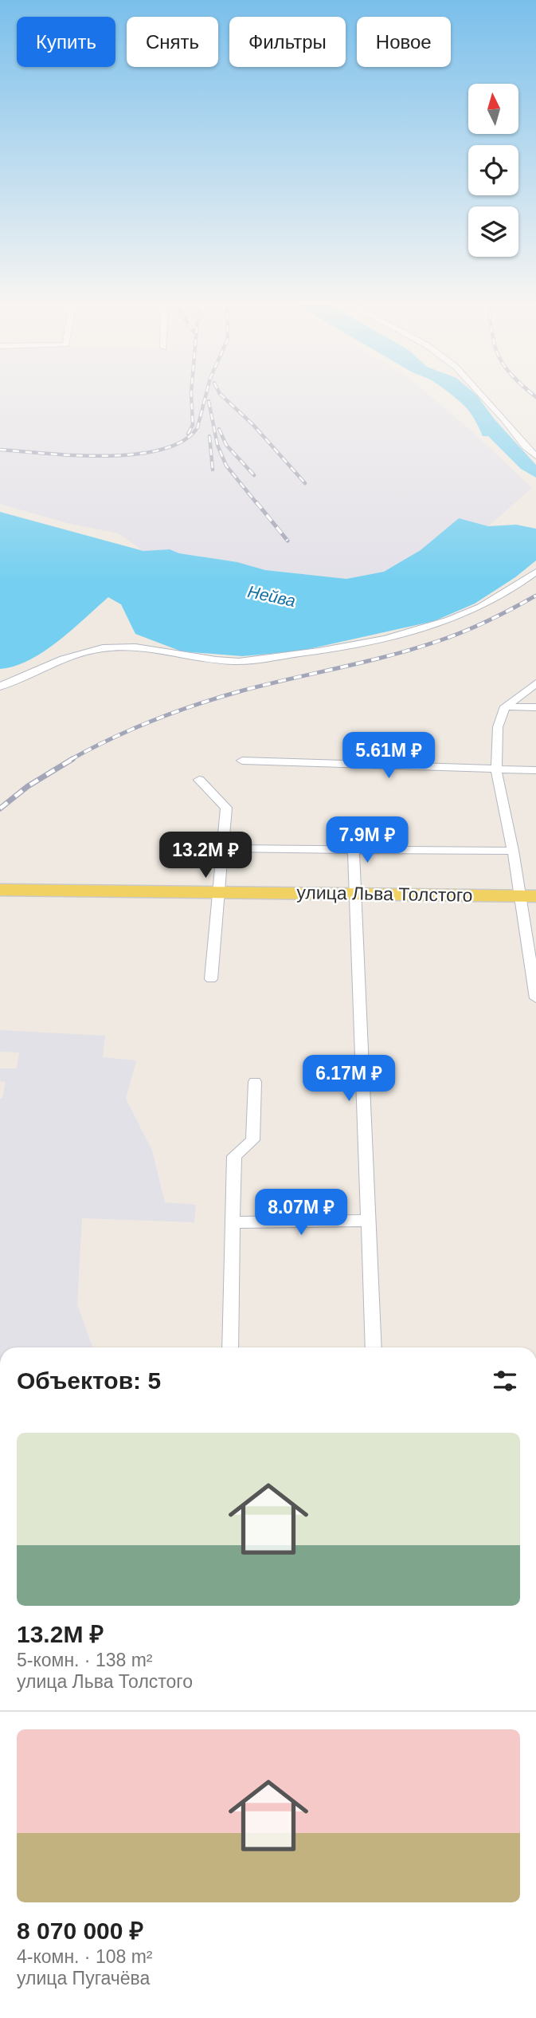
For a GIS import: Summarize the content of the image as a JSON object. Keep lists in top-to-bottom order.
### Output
{
  "streets": {
    "main road": ["улица Льва Толстого"]
  },
  "water": ["Нейва"],
  "north": "top",
  "page": {
    "chip": [
      "Купить",
      "Снять",
      "Фильтры",
      "Новое"
    ],
    "price": [
      "5.61M ₽",
      "7.9M ₽",
      "13.2M ₽",
      "6.17M ₽",
      "8.07M ₽"
    ],
    "heading": "Объектов: 5",
    "list": [
      {
        "name": "13.2M ₽",
        "note": "5-комн. · 138 m² · улица Льва Толстого"
      },
      {
        "name": "8 070 000 ₽",
        "note": "4-комн. · 108 m² · улица Пугачёва"
      }
    ]
  }
}
